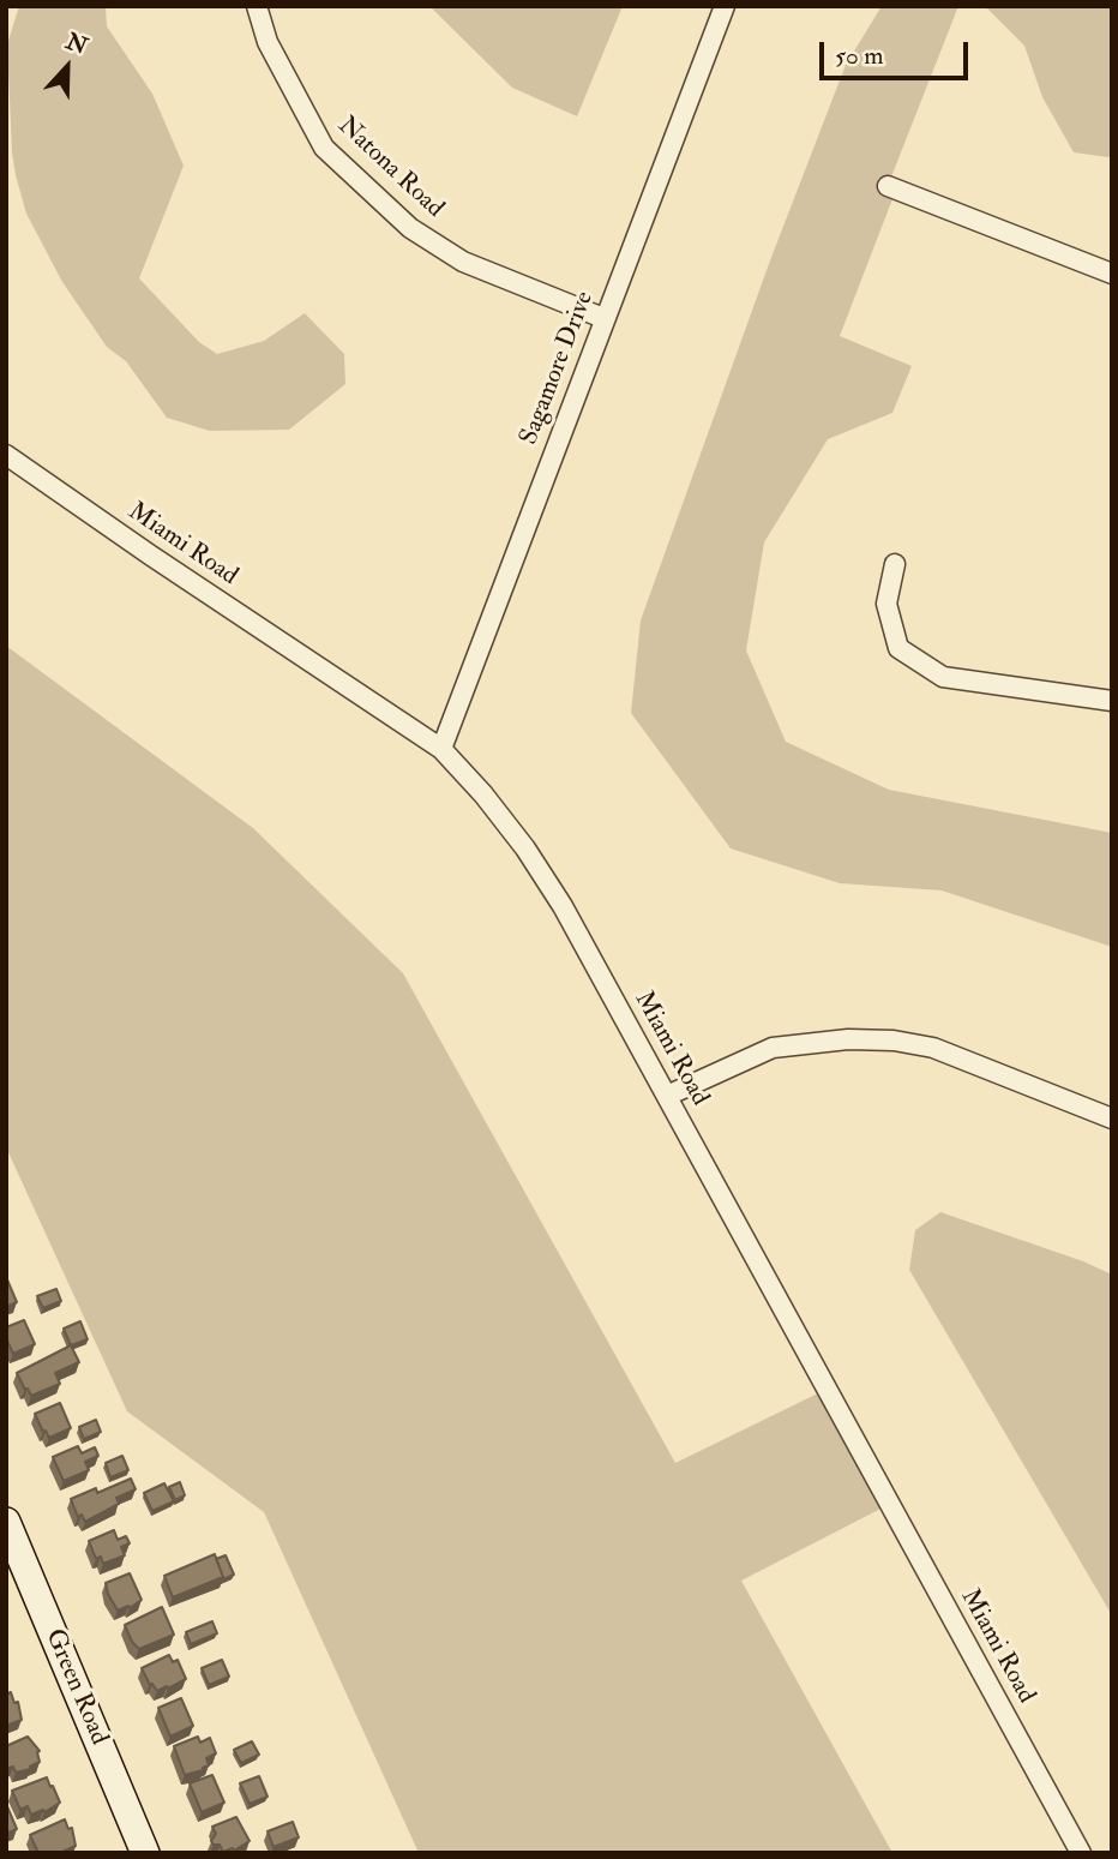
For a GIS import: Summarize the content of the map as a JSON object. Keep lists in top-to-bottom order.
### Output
{
  "streets": {
    "main road": ["Green Road"],
    "street": ["Natona Road", "Sagamore Drive", "Miami Road"]
  },
  "crossings": [
    ["Natona Road", "Sagamore Drive"],
    ["Sagamore Drive", "Miami Road"]
  ],
  "scale_bar": "50 m",
  "north": "top"
}
